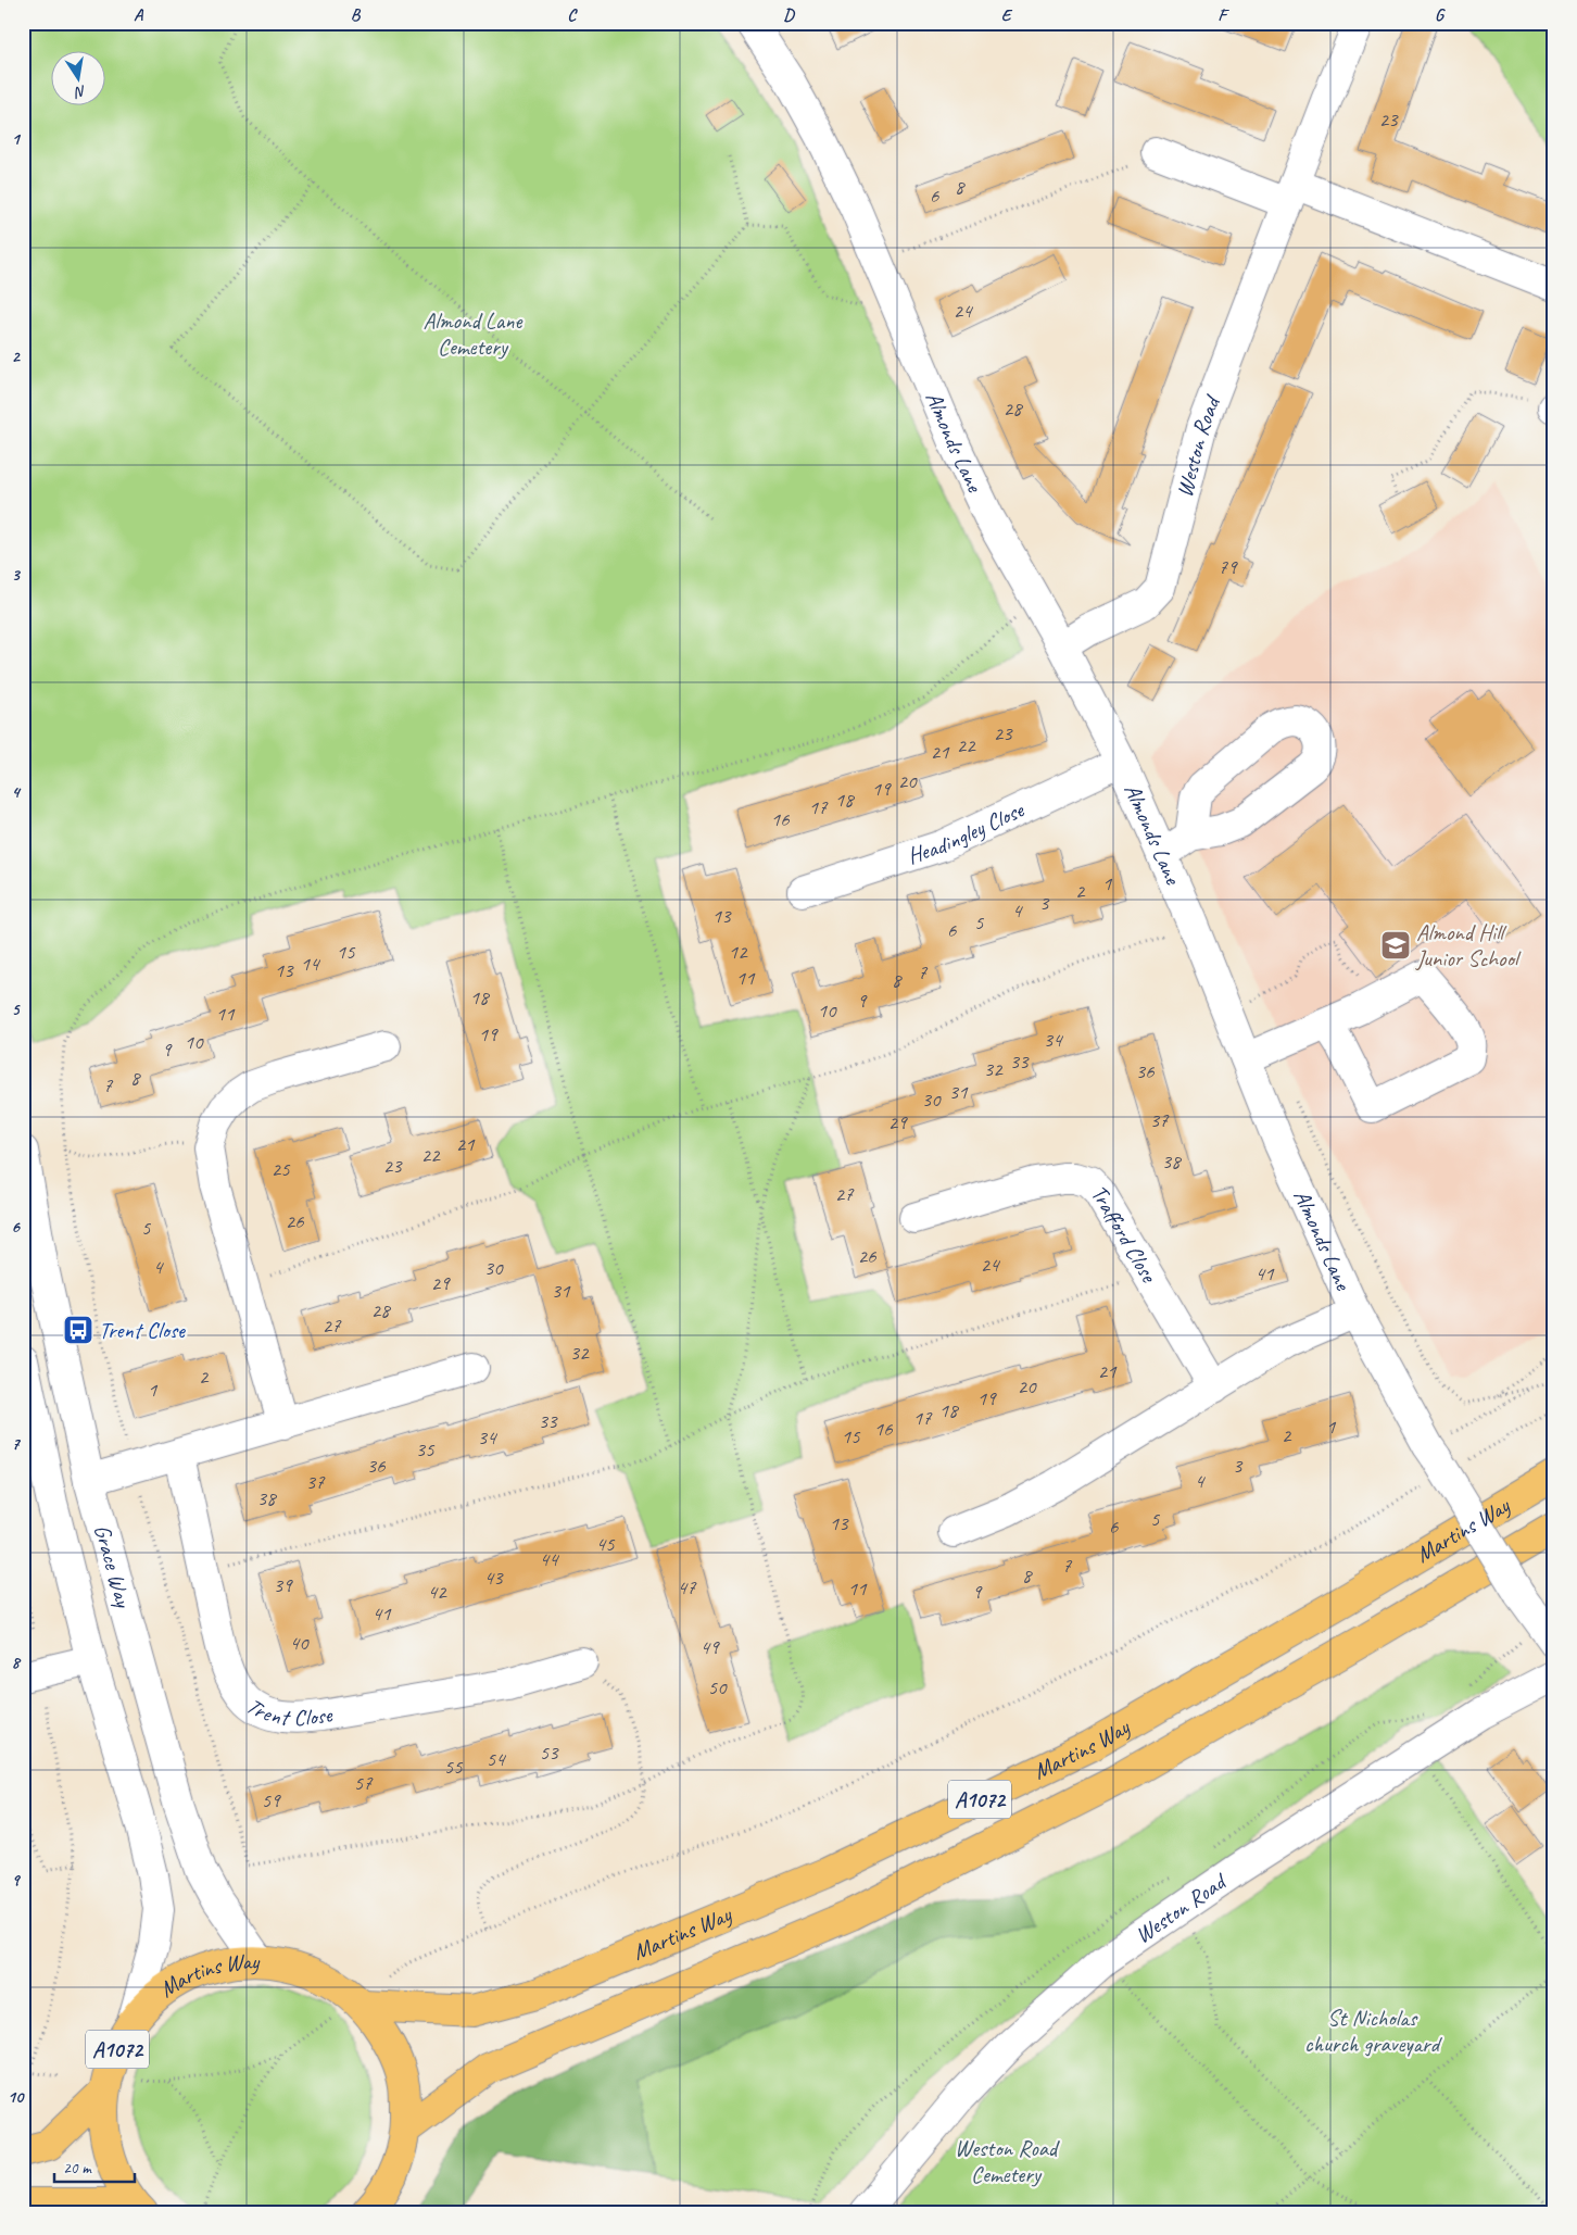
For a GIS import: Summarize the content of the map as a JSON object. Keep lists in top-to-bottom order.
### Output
{
  "streets": {
    "main road": ["Martins Way", "A1072"],
    "street": [
      "Almonds Lane",
      "Weston Road",
      "Headingley Close",
      "Trafford Close",
      "Grace Way",
      "Trent Close"
    ]
  },
  "crossings": [
    ["Almonds Lane", "Weston Road"],
    ["Almonds Lane", "Headingley Close"],
    ["Martins Way", "Grace Way"],
    ["Martins Way", "A1072"]
  ],
  "parks": ["Almond Lane Cemetery", "St Nicholas church graveyard", "Weston Road Cemetery"],
  "places": {
    "school or university": ["Almond Hill Junior School"],
    "bus stop": ["Trent Close"]
  },
  "house_numbers": [
    "23",
    "8",
    "6",
    "24",
    "28",
    "79",
    "23",
    "22",
    "21",
    "20",
    "19",
    "18",
    "17",
    "16",
    "1",
    "2",
    "3",
    "4",
    "13",
    "5",
    "6",
    "15",
    "12",
    "14",
    "13",
    "7",
    "11",
    "8",
    "18",
    "9",
    "10",
    "11",
    "19",
    "34",
    "10",
    "9",
    "33",
    "32",
    "36",
    "8",
    "7",
    "31",
    "30",
    "37",
    "29",
    "21",
    "22",
    "38",
    "23",
    "25",
    "27",
    "26",
    "5",
    "26",
    "24",
    "4",
    "30",
    "41",
    "29",
    "31",
    "28",
    "27",
    "32",
    "21",
    "2",
    "20",
    "1",
    "19",
    "18",
    "17",
    "33",
    "1",
    "16",
    "2",
    "15",
    "34",
    "35",
    "36",
    "3",
    "4",
    "37",
    "38",
    "5",
    "13",
    "6",
    "45",
    "44",
    "7",
    "8",
    "43",
    "39",
    "47",
    "11",
    "42",
    "9",
    "41",
    "40",
    "49",
    "50",
    "53",
    "54",
    "55",
    "57",
    "59"
  ],
  "scale_bar": "20 m",
  "north": "bottom",
  "grid": {
    "columns": [
      "A",
      "B",
      "C",
      "D",
      "E",
      "F",
      "G"
    ],
    "rows": [
      "1",
      "2",
      "3",
      "4",
      "5",
      "6",
      "7",
      "8",
      "9",
      "10"
    ]
  }
}
